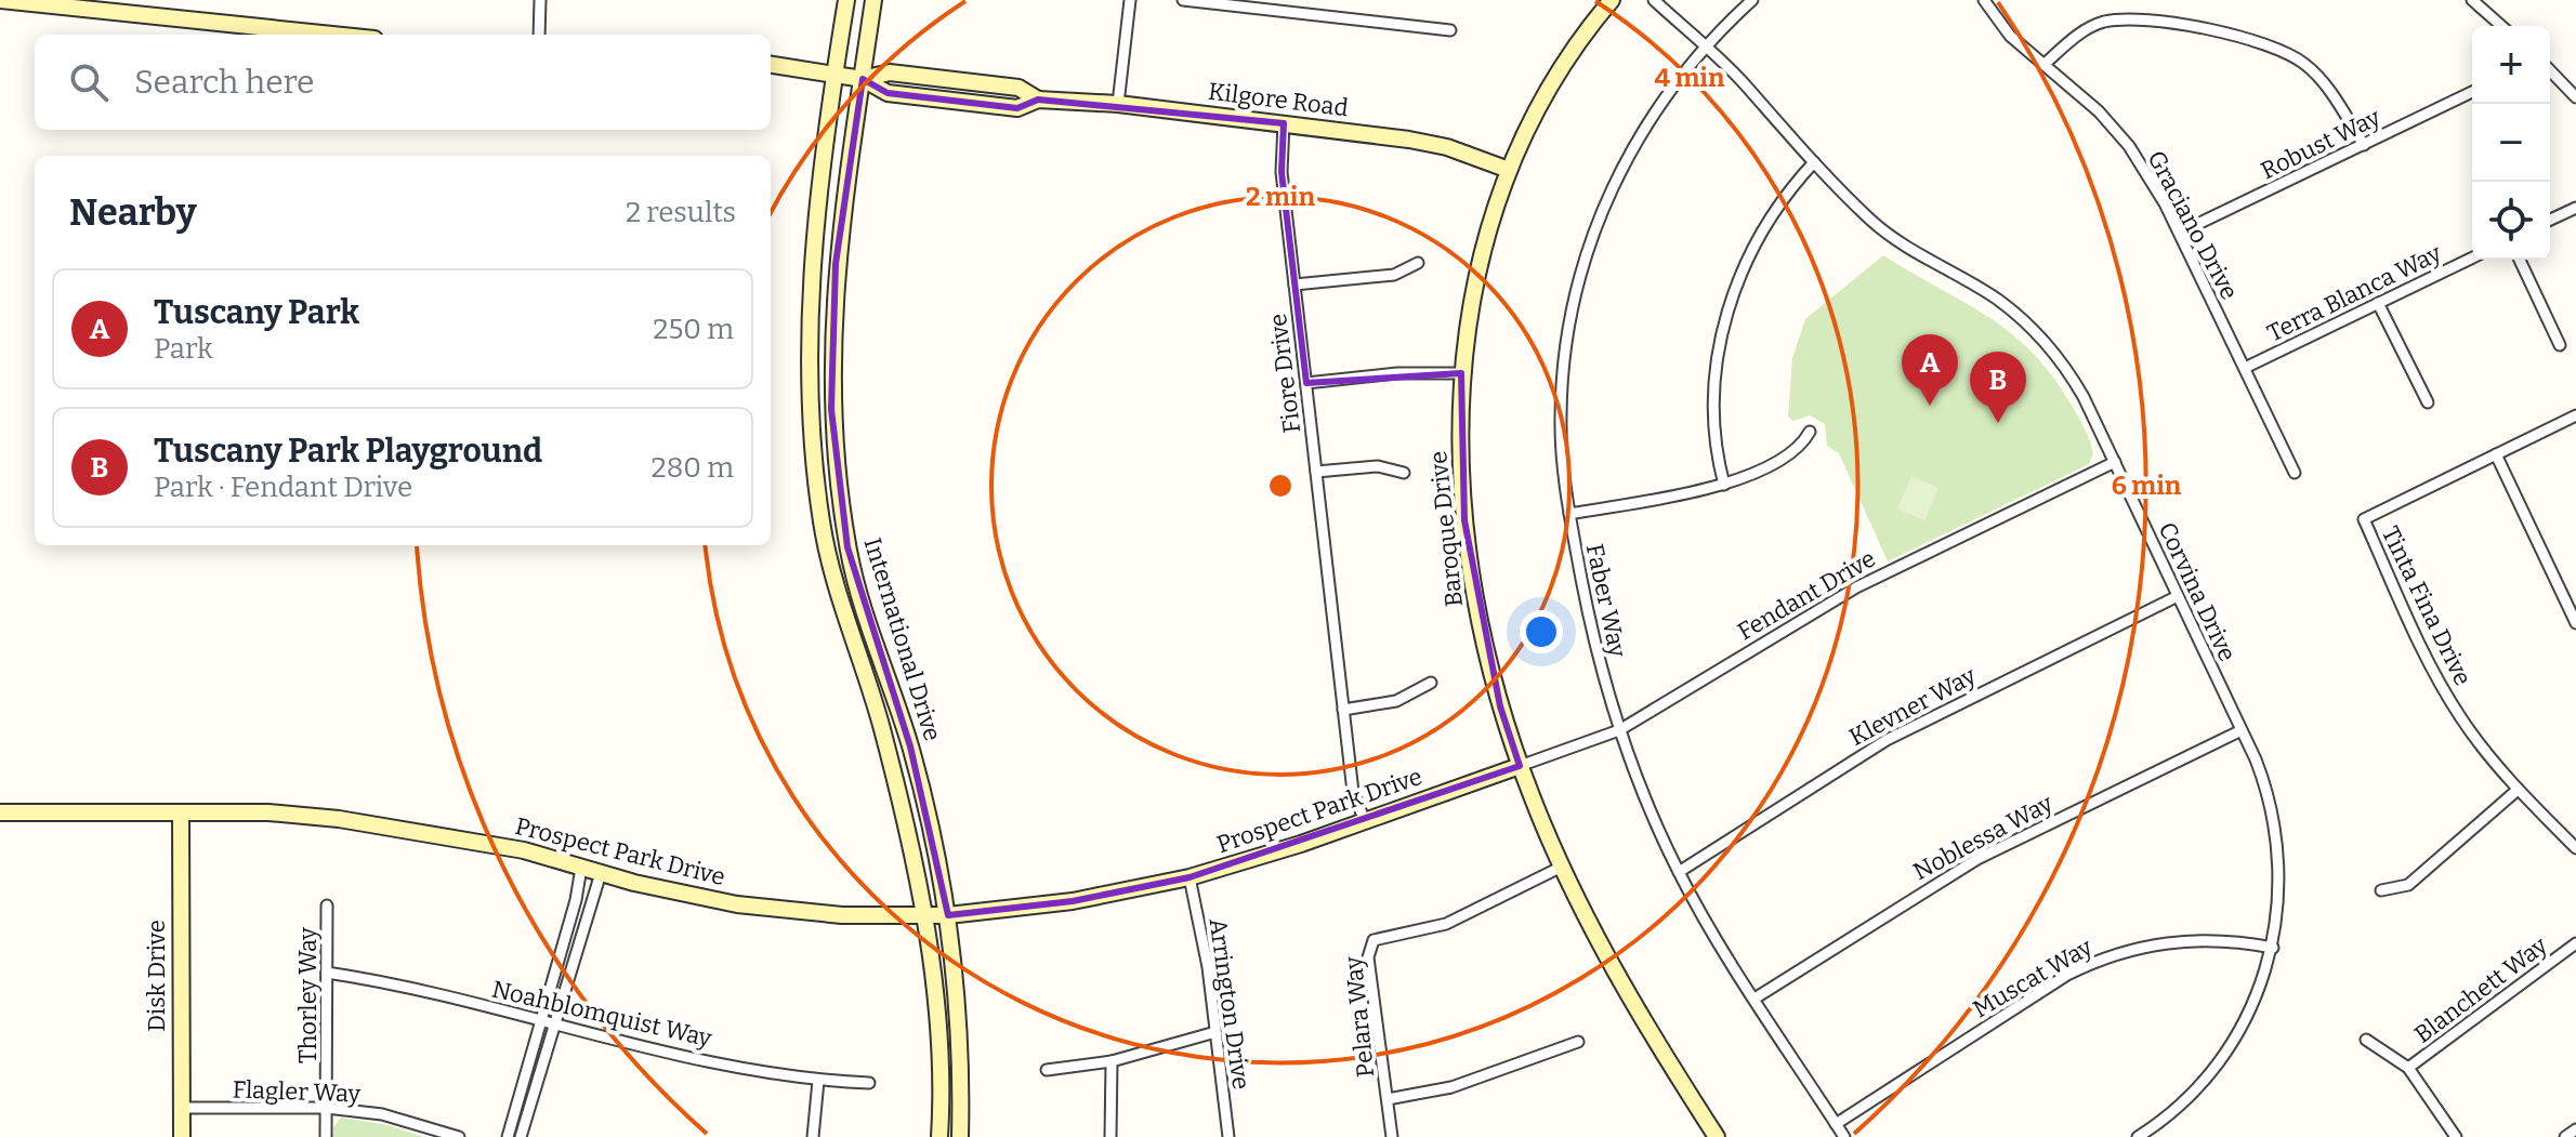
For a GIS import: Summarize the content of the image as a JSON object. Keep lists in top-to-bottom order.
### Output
{
  "streets": {
    "street": [
      "Kilgore Road",
      "Robust Way",
      "Graciano Drive",
      "Terra Blanca Way",
      "Fiore Drive",
      "Baroque Drive",
      "Corvina Drive",
      "Fendant Drive",
      "Faber Way",
      "Tinta Fina Drive",
      "International Drive",
      "Klevner Way",
      "Prospect Park Drive",
      "Noblessa Way",
      "Disk Drive",
      "Muscat Way",
      "Blanchett Way",
      "Thorley Way",
      "Arrington Drive",
      "Noahblomquist Way",
      "Pelara Way",
      "Flagler Way"
    ]
  },
  "crossings": [
    ["Kilgore Road", "Fiore Drive"],
    ["Kilgore Road", "Baroque Drive"],
    ["Kilgore Road", "International Drive"],
    ["Robust Way", "Graciano Drive"],
    ["Graciano Drive", "Terra Blanca Way"],
    ["Fiore Drive", "Prospect Park Drive"],
    ["Baroque Drive", "Fendant Drive"],
    ["Baroque Drive", "Prospect Park Drive"],
    ["Baroque Drive", "Pelara Way"],
    ["Corvina Drive", "Fendant Drive"],
    ["Corvina Drive", "Faber Way"],
    ["Corvina Drive", "Klevner Way"],
    ["Corvina Drive", "Noblessa Way"],
    ["Corvina Drive", "Muscat Way"],
    ["Fendant Drive", "Faber Way"],
    ["Fendant Drive", "Prospect Park Drive"],
    ["Faber Way", "Klevner Way"],
    ["Faber Way", "Noblessa Way"],
    ["Faber Way", "Muscat Way"],
    ["International Drive", "Prospect Park Drive"],
    ["Prospect Park Drive", "Disk Drive"],
    ["Prospect Park Drive", "Arrington Drive"],
    ["Disk Drive", "Flagler Way"],
    ["Thorley Way", "Noahblomquist Way"],
    ["Thorley Way", "Flagler Way"]
  ],
  "page": {
    "map_buttons": ["+", "−"],
    "search": "Search here",
    "heading": ["Nearby", "2 results"],
    "list": [
      {
        "mark": "A",
        "name": "Tuscany Park",
        "note": "Park",
        "value": "250 m"
      },
      {
        "mark": "B",
        "name": "Tuscany Park Playground",
        "note": "Park · Fendant Drive",
        "value": "280 m"
      }
    ],
    "pins": ["A", "B"]
  },
  "rings": ["4 min", "2 min", "6 min"]
}
